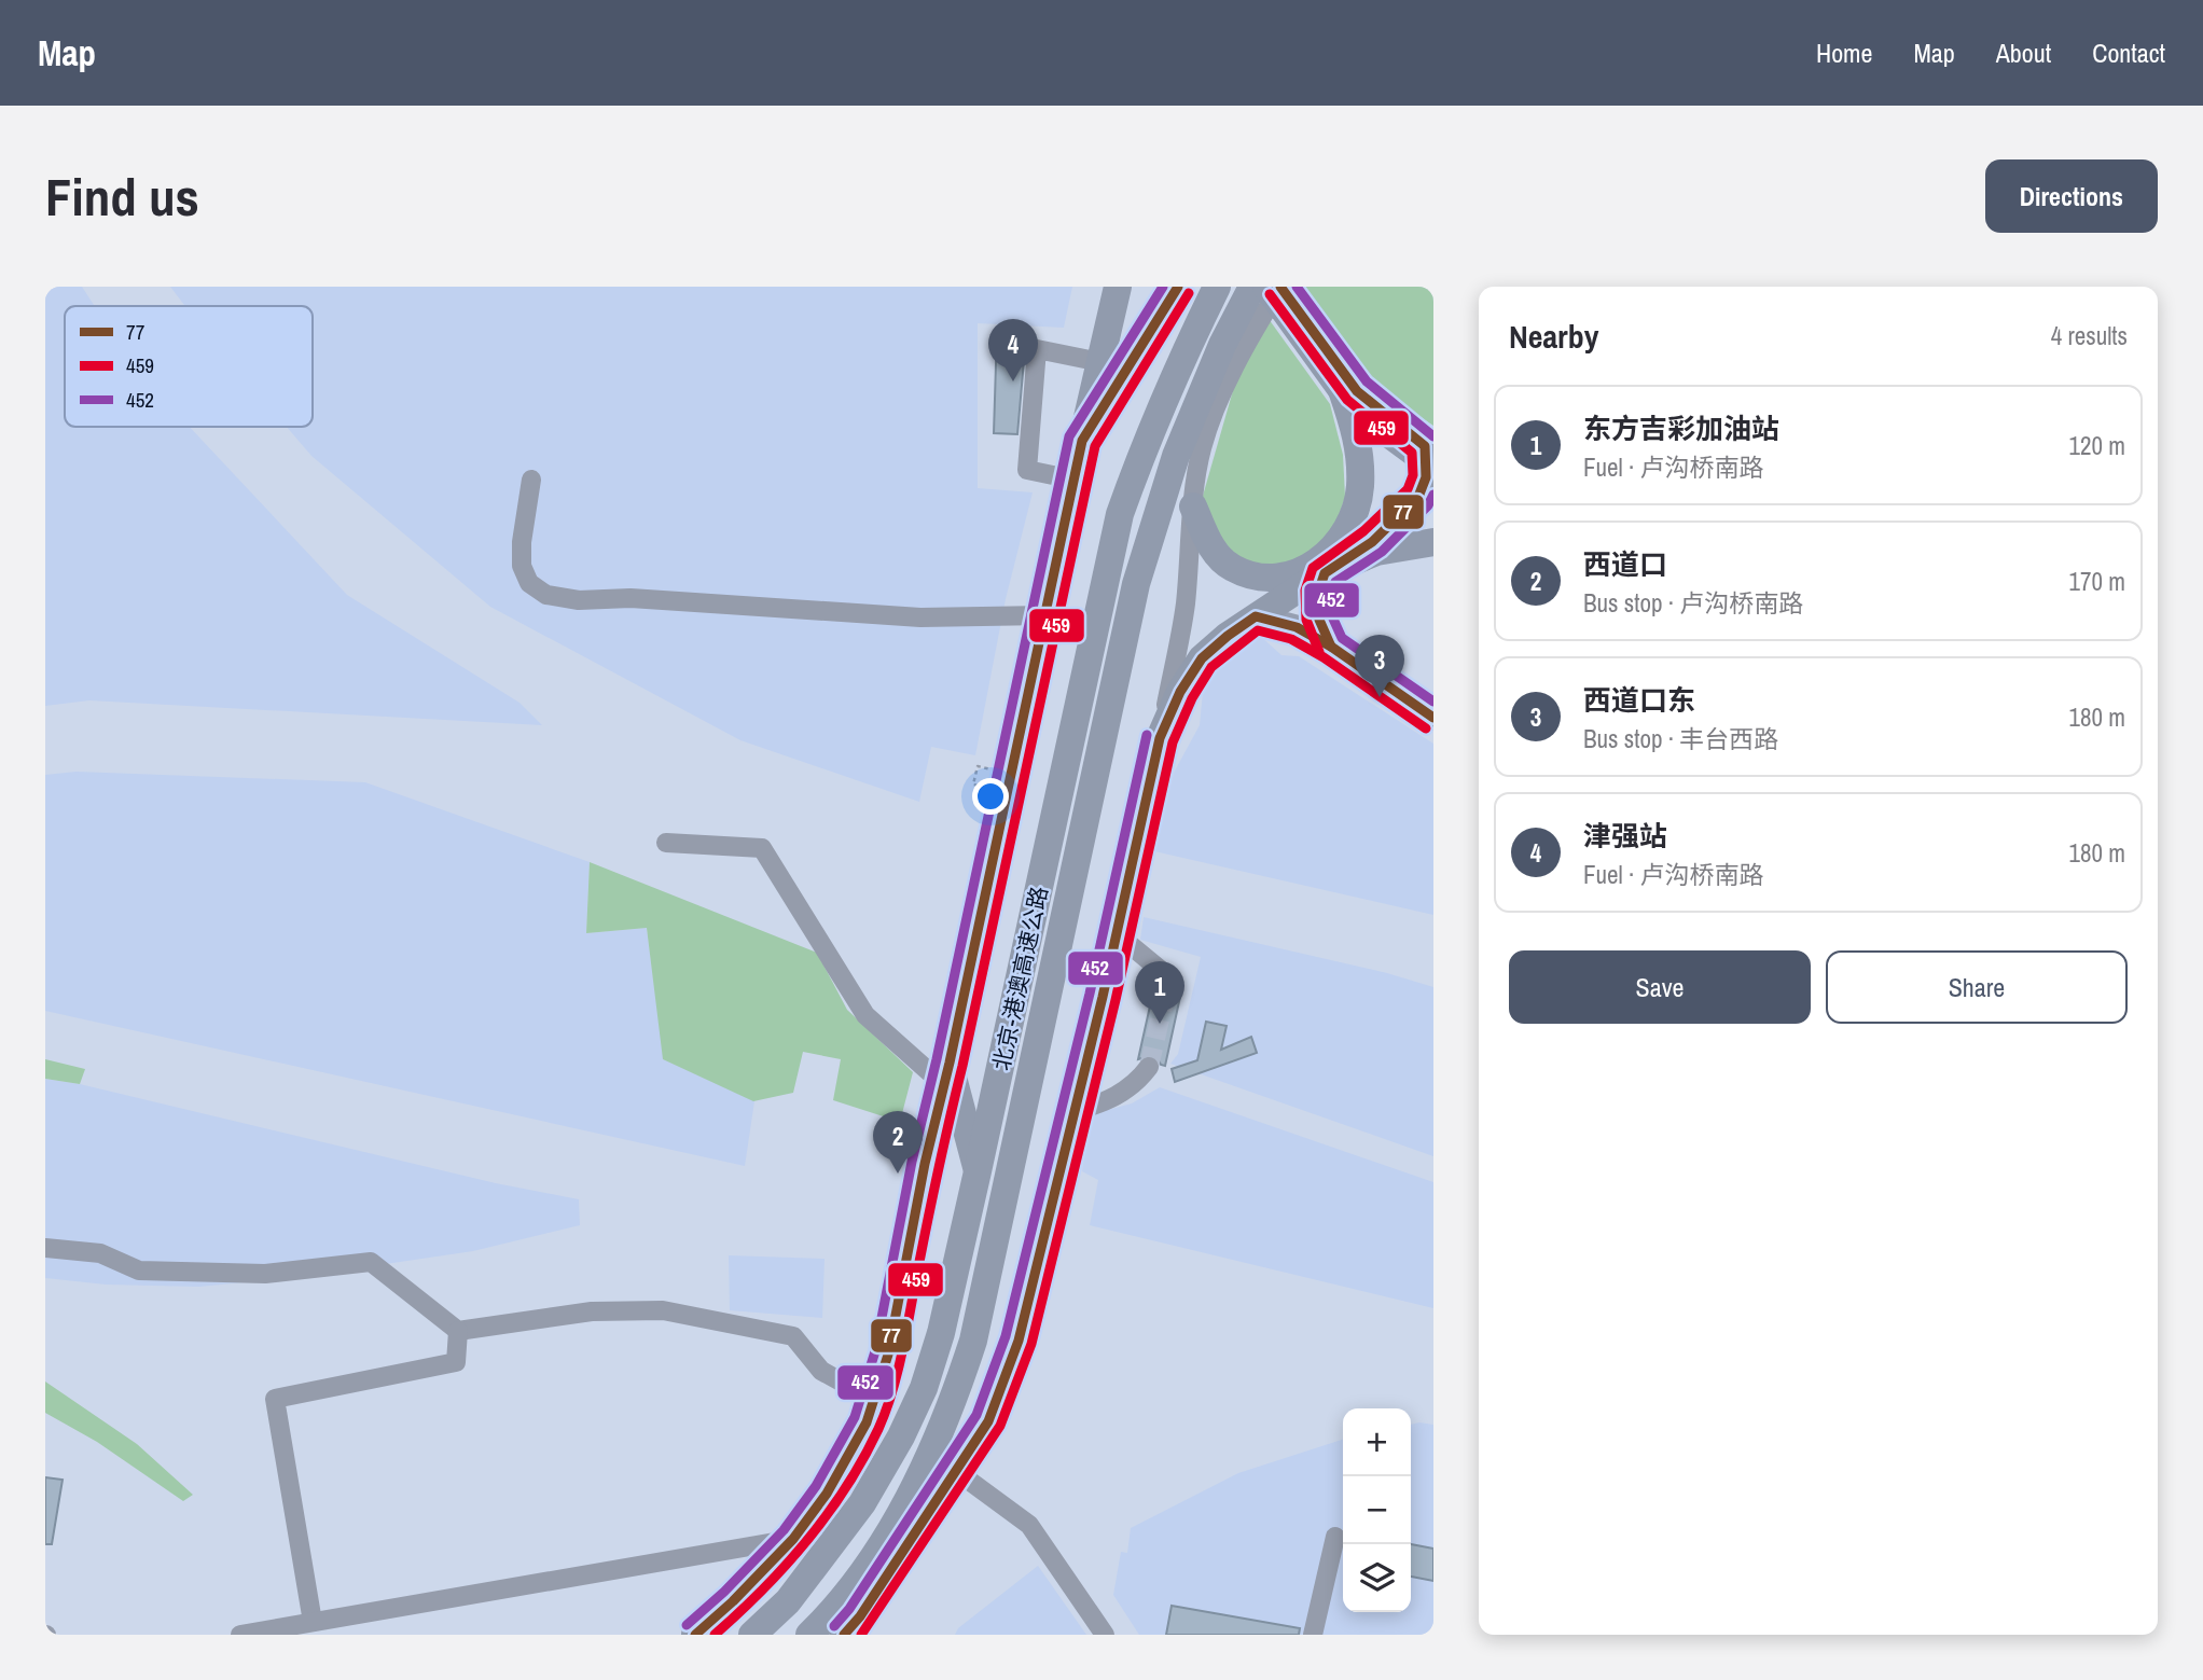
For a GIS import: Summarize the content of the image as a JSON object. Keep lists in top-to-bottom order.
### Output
{
  "streets": {
    "highway": ["北京-港澳高速公路"]
  },
  "lines": ["transit line 77", "transit line 452", "transit line 459"],
  "legend": ["77", "459", "452"],
  "page": {
    "header": "Map",
    "nav": [
      "Home",
      "Map",
      "About",
      "Contact"
    ],
    "buttons": [
      "Directions",
      ["Save", "Share"]
    ],
    "title": "Find us",
    "heading": ["Nearby", "4 results"],
    "pins": [
      "4",
      "3",
      "1",
      "2"
    ],
    "list": [
      {
        "mark": "1",
        "name": "东方吉彩加油站",
        "note": "Fuel · 卢沟桥南路",
        "value": "120 m"
      },
      {
        "mark": "2",
        "name": "西道口",
        "note": "Bus stop · 卢沟桥南路",
        "value": "170 m"
      },
      {
        "mark": "3",
        "name": "西道口东",
        "note": "Bus stop · 丰台西路",
        "value": "180 m"
      },
      {
        "mark": "4",
        "name": "津强站",
        "note": "Fuel · 卢沟桥南路",
        "value": "180 m"
      }
    ],
    "map_buttons": ["+", "−"]
  }
}
